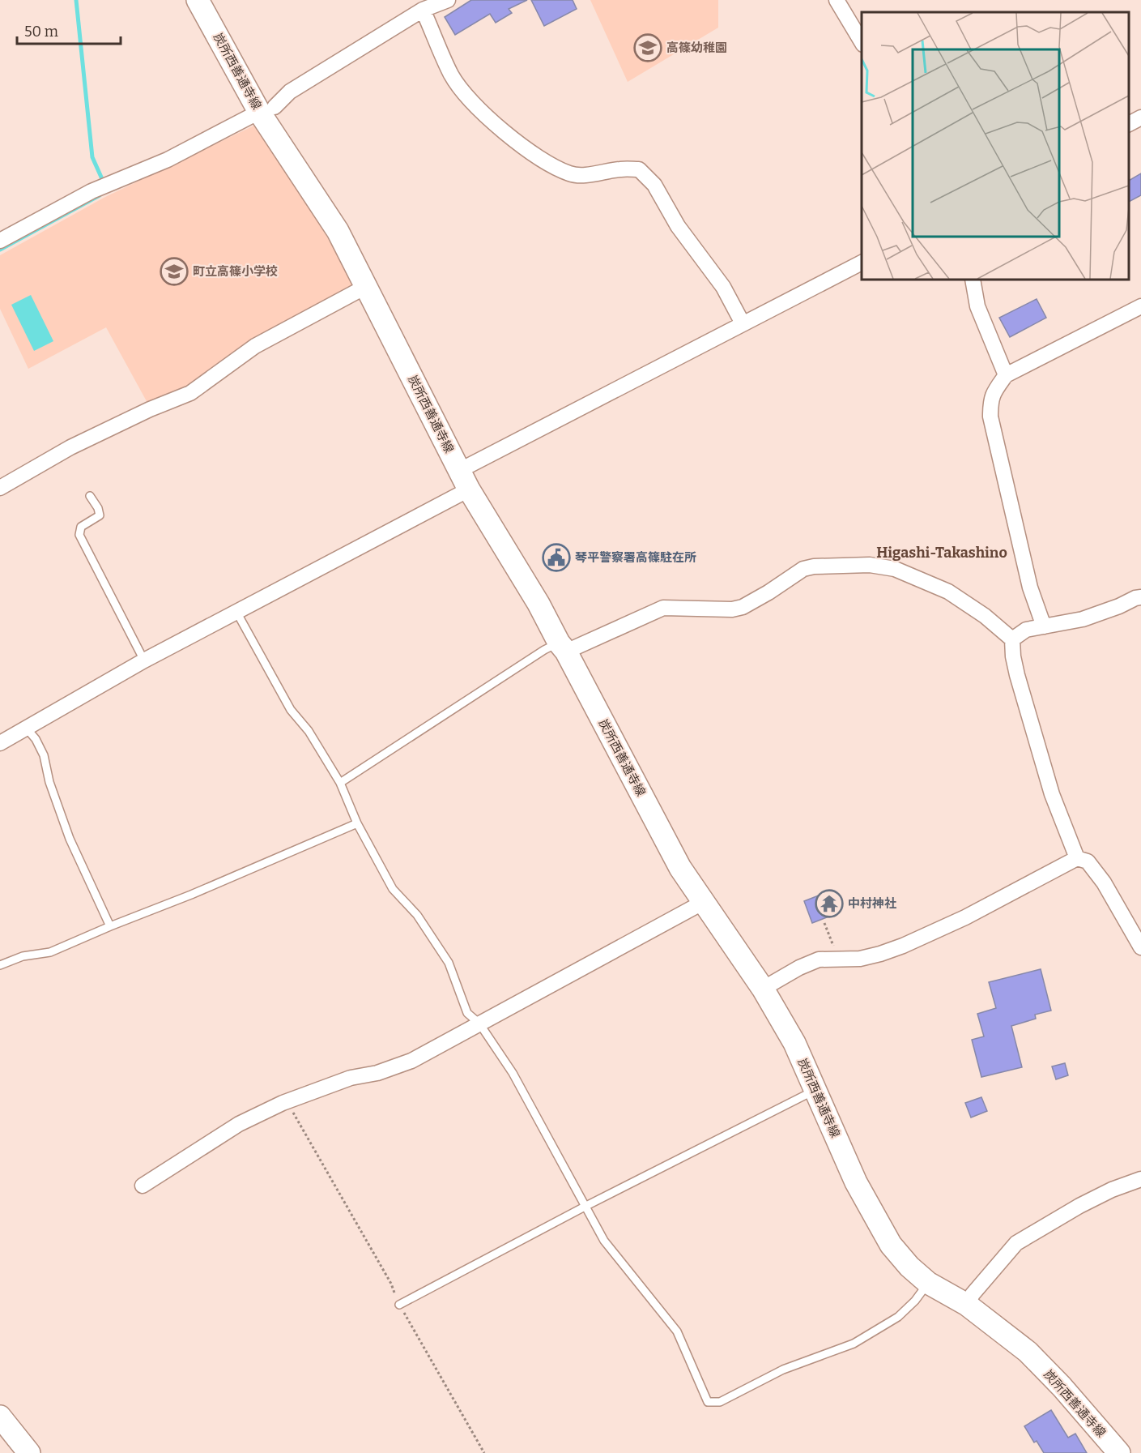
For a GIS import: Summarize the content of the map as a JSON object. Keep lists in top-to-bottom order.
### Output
{
  "streets": {
    "main road": ["炭所西善通寺線"]
  },
  "districts": ["Higashi-Takashino"],
  "places": {
    "school or university": ["高篠幼稚園", "町立高篠小学校"],
    "public building": ["琴平警察署高篠駐在所"],
    "temple": ["中村神社"]
  },
  "scale_bar": "50 m"
}
